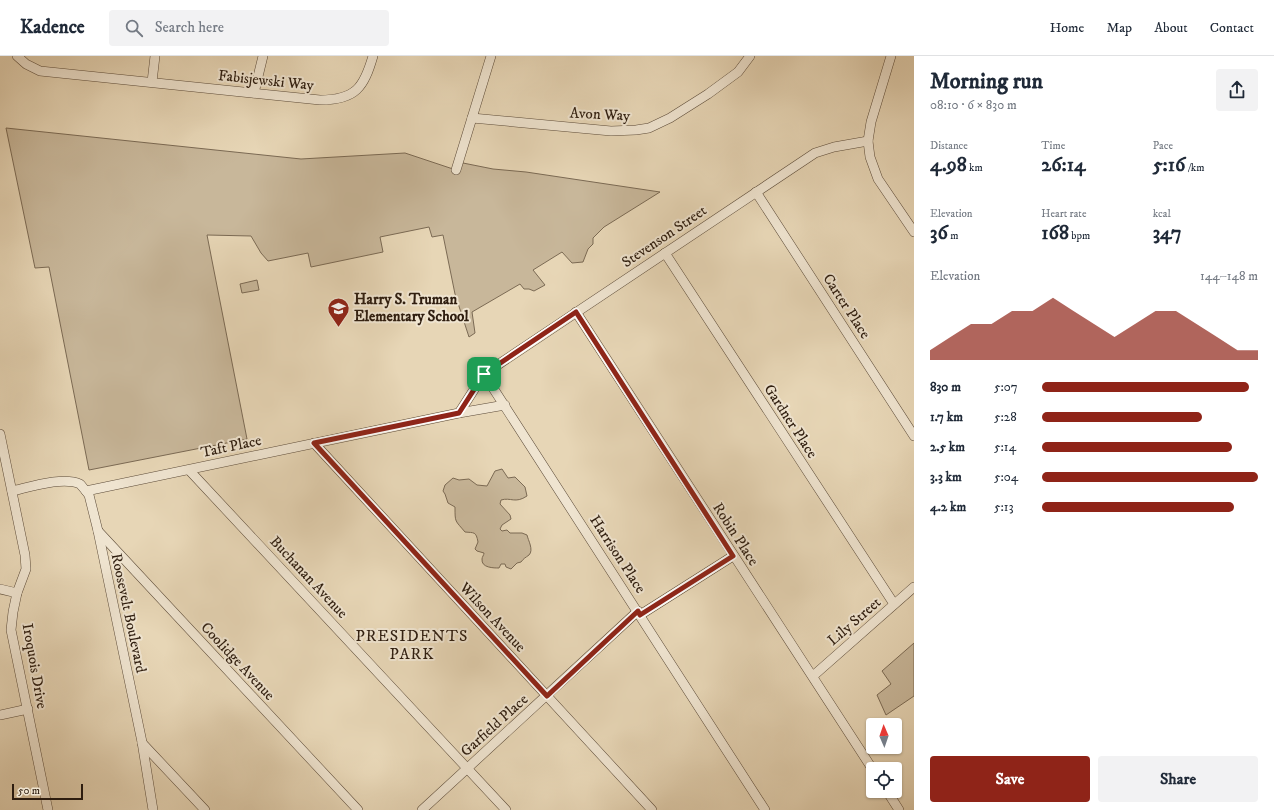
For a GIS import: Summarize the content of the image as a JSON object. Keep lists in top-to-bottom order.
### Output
{
  "streets": {
    "street": [
      "Fabisjewski Way",
      "Avon Way",
      "Stevenson Street",
      "Carter Place",
      "Gardner Place",
      "Taft Place",
      "Robin Place",
      "Harrison Place",
      "Buchanan Avenue",
      "Roosevelt Boulevard",
      "Wilson Avenue",
      "Lily Street",
      "Coolidge Avenue",
      "Iroquois Drive",
      "Garfield Place"
    ]
  },
  "crossings": [
    ["Stevenson Street", "Carter Place"],
    ["Stevenson Street", "Gardner Place"],
    ["Stevenson Street", "Robin Place"],
    ["Stevenson Street", "Harrison Place"],
    ["Gardner Place", "Lily Street"],
    ["Taft Place", "Harrison Place"],
    ["Taft Place", "Buchanan Avenue"],
    ["Taft Place", "Roosevelt Boulevard"],
    ["Taft Place", "Wilson Avenue"],
    ["Robin Place", "Lily Street"],
    ["Robin Place", "Garfield Place"],
    ["Harrison Place", "Garfield Place"],
    ["Buchanan Avenue", "Garfield Place"],
    ["Roosevelt Boulevard", "Coolidge Avenue"],
    ["Wilson Avenue", "Garfield Place"]
  ],
  "districts": ["PRESIDENTS PARK"],
  "places": {
    "school or university": ["Harry S. Truman Elementary School"]
  },
  "scale_bar": "50 m",
  "north": "top",
  "page": {
    "header": "Kadence",
    "search": "Search here",
    "nav": [
      "Home",
      "Map",
      "About",
      "Contact"
    ],
    "heading": ["Morning run", "08:10 · 6 × 830 m"],
    "stats": [
      ["Distance", "4.98 km"],
      ["Time", "26:14"],
      ["Pace", "5:16 /km"],
      ["Elevation", "36 m"],
      ["Heart rate", "168 bpm"],
      ["kcal", "347"]
    ],
    "chart": ["Elevation", "144–148 m"],
    "list": [
      {
        "name": "830 m",
        "note": "5:07"
      },
      {
        "name": "1.7 km",
        "note": "5:28"
      },
      {
        "name": "2.5 km",
        "note": "5:14"
      },
      {
        "name": "3.3 km",
        "note": "5:04"
      },
      {
        "name": "4.2 km",
        "note": "5:13"
      }
    ],
    "buttons": ["Save", "Share"],
    "scale": "50 m"
  }
}
